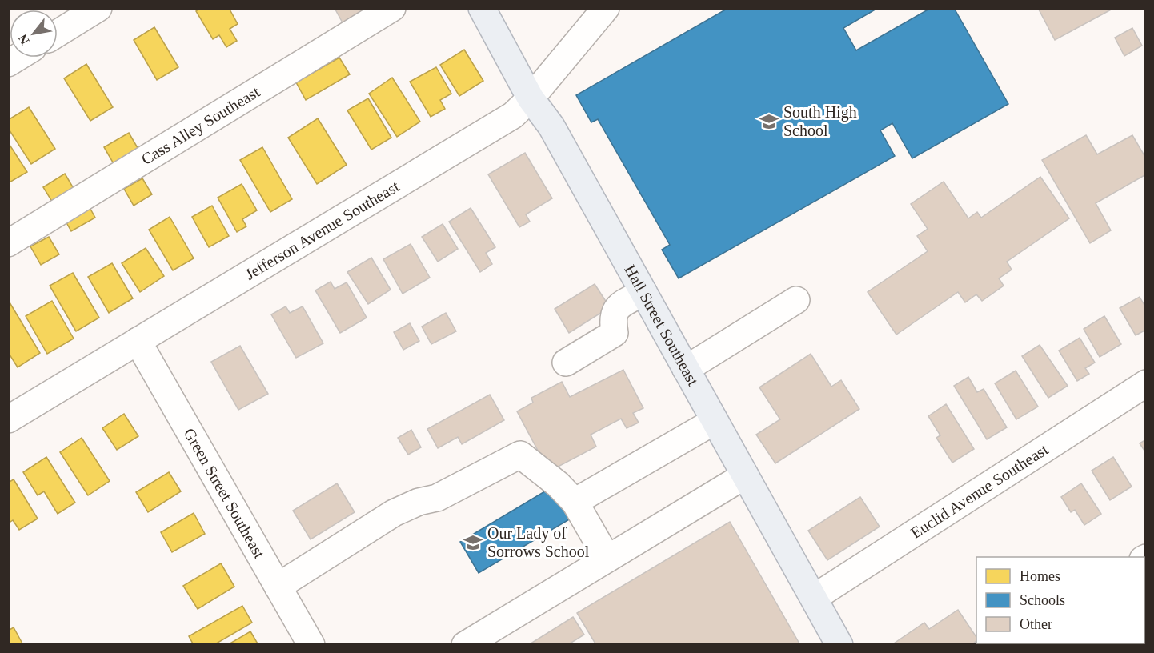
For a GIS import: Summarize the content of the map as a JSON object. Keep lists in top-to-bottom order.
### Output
{
  "streets": {
    "main road": ["Hall Street Southeast"],
    "street": [
      "Cass Alley Southeast",
      "Jefferson Avenue Southeast",
      "Euclid Avenue Southeast",
      "Green Street Southeast"
    ]
  },
  "crossings": [
    ["Jefferson Avenue Southeast", "Hall Street Southeast"],
    ["Jefferson Avenue Southeast", "Green Street Southeast"],
    ["Hall Street Southeast", "Euclid Avenue Southeast"]
  ],
  "places": {
    "school or university": ["South High School", "Our Lady of Sorrows School"]
  },
  "legend": ["Homes", "Schools", "Other"],
  "north": "bottom left"
}
